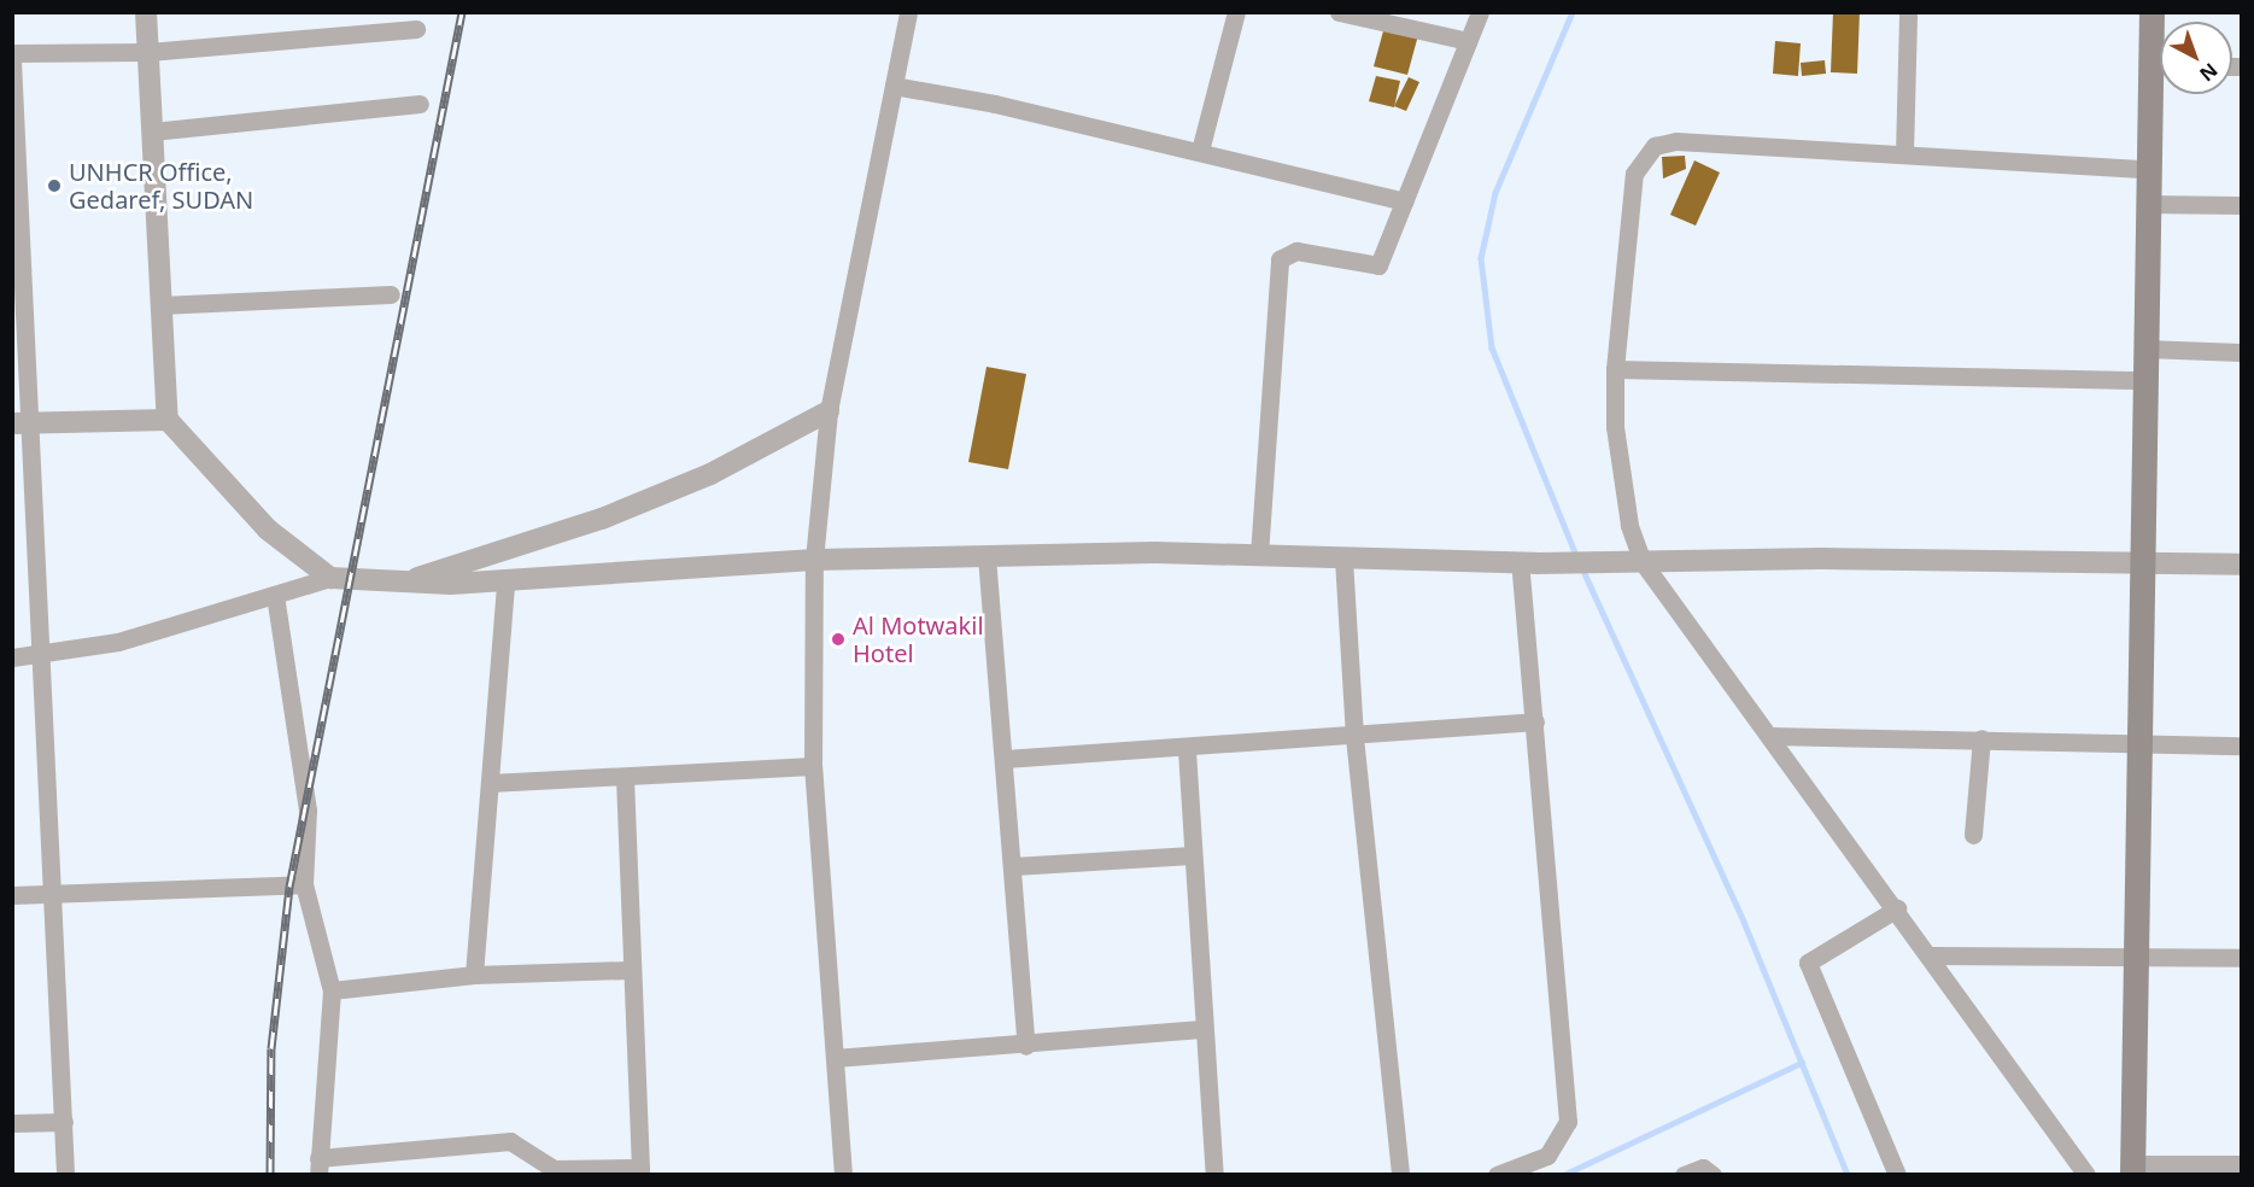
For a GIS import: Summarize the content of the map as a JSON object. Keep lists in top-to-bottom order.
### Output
{
  "places": ["UNHCR Office, Gedaref, SUDAN", "Al Motwakil Hotel"],
  "north": "bottom right"
}
